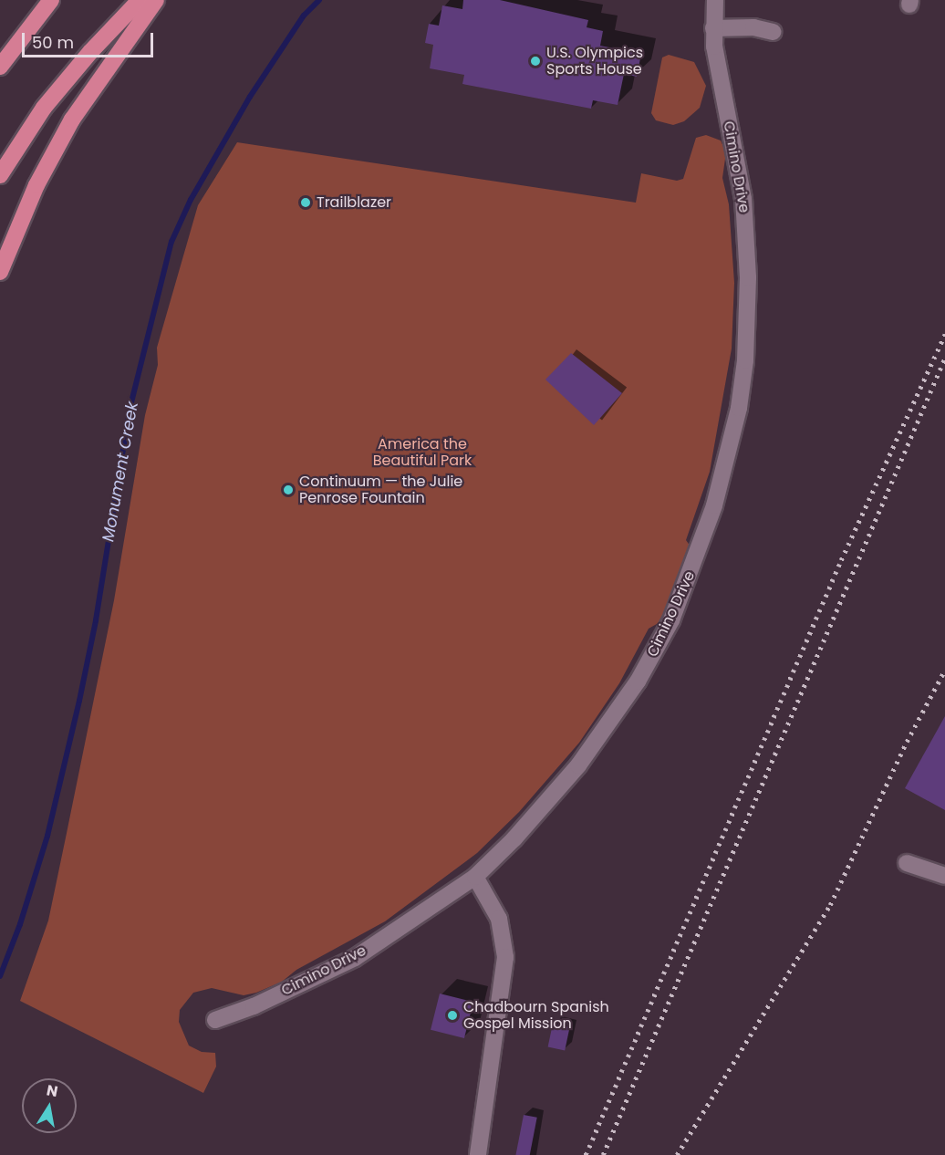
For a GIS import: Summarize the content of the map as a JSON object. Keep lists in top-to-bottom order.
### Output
{
  "streets": {
    "street": ["Cimino Drive"]
  },
  "water": ["Monument Creek"],
  "parks": ["America the Beautiful Park"],
  "places": [
    "U.S. Olympics Sports House",
    "Trailblazer",
    "Continuum — the Julie Penrose Fountain",
    "Chadbourn Spanish Gospel Mission"
  ],
  "scale_bar": "50 m",
  "north": "top"
}
